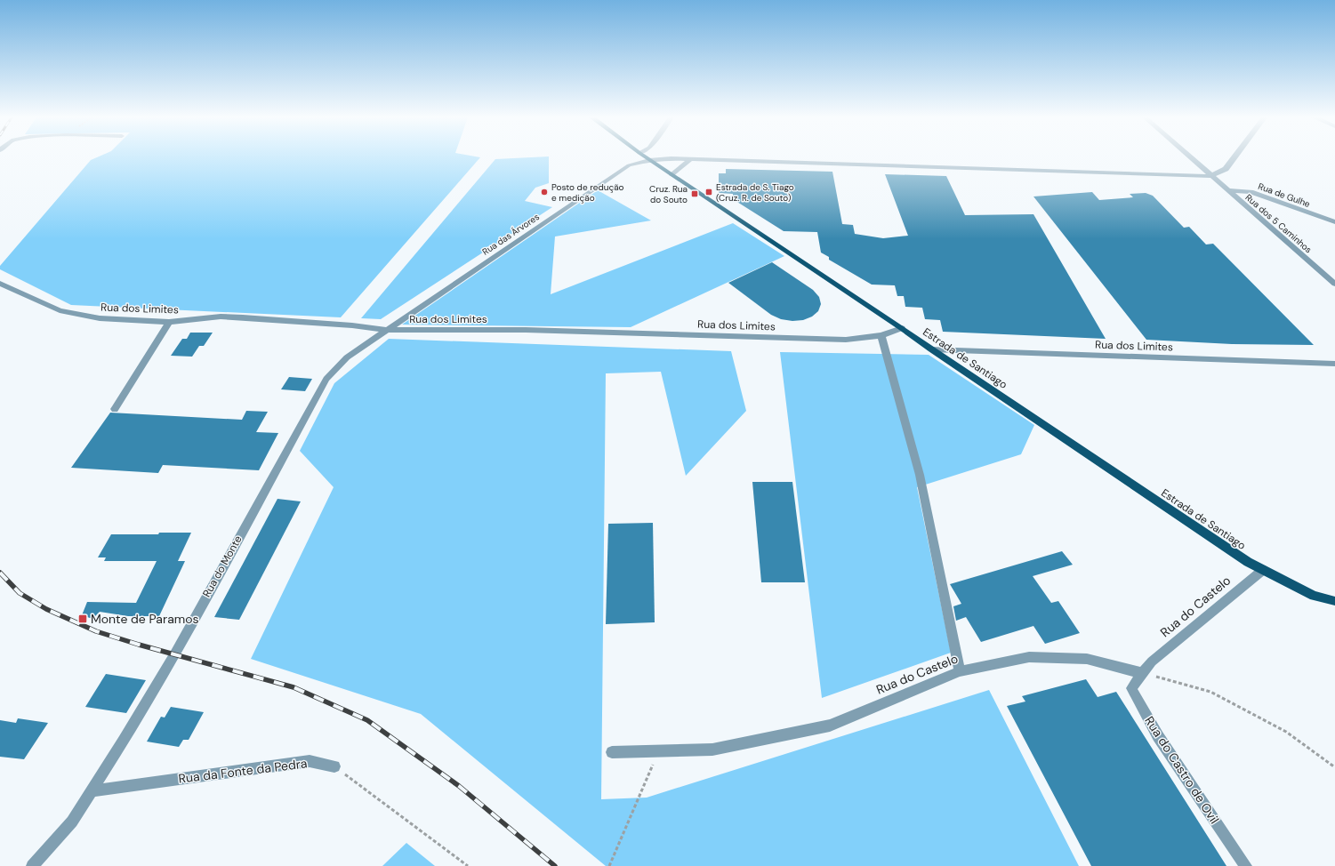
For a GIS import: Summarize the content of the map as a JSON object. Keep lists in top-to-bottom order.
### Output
{
  "streets": {
    "main road": ["Estrada de Santiago"],
    "street": [
      "Rua de Gulhe",
      "Rua dos 5 Caminhos",
      "Rua das Árvores",
      "Rua dos Limites",
      "Rua do Monte",
      "Rua do Castelo",
      "Rua do Castro de Ovil",
      "Rua da Fonte da Pedra"
    ]
  },
  "crossings": [
    ["Rua de Gulhe", "Rua dos 5 Caminhos"],
    ["Rua dos 5 Caminhos", "Rua das Árvores"],
    ["Rua das Árvores", "Rua dos Limites"],
    ["Rua das Árvores", "Estrada de Santiago"],
    ["Rua das Árvores", "Rua do Monte"],
    ["Rua dos Limites", "Estrada de Santiago"],
    ["Rua dos Limites", "Rua do Monte"],
    ["Estrada de Santiago", "Rua do Castelo"],
    ["Rua do Monte", "Rua da Fonte da Pedra"],
    ["Rua do Castelo", "Rua do Castro de Ovil"]
  ],
  "places": {
    "other": ["Posto de redução e medição"],
    "transit": ["Estrada de S. Tiago (Cruz. R. de Souto)", "Cruz. Rua do Souto", "Monte de Paramos"]
  }
}
